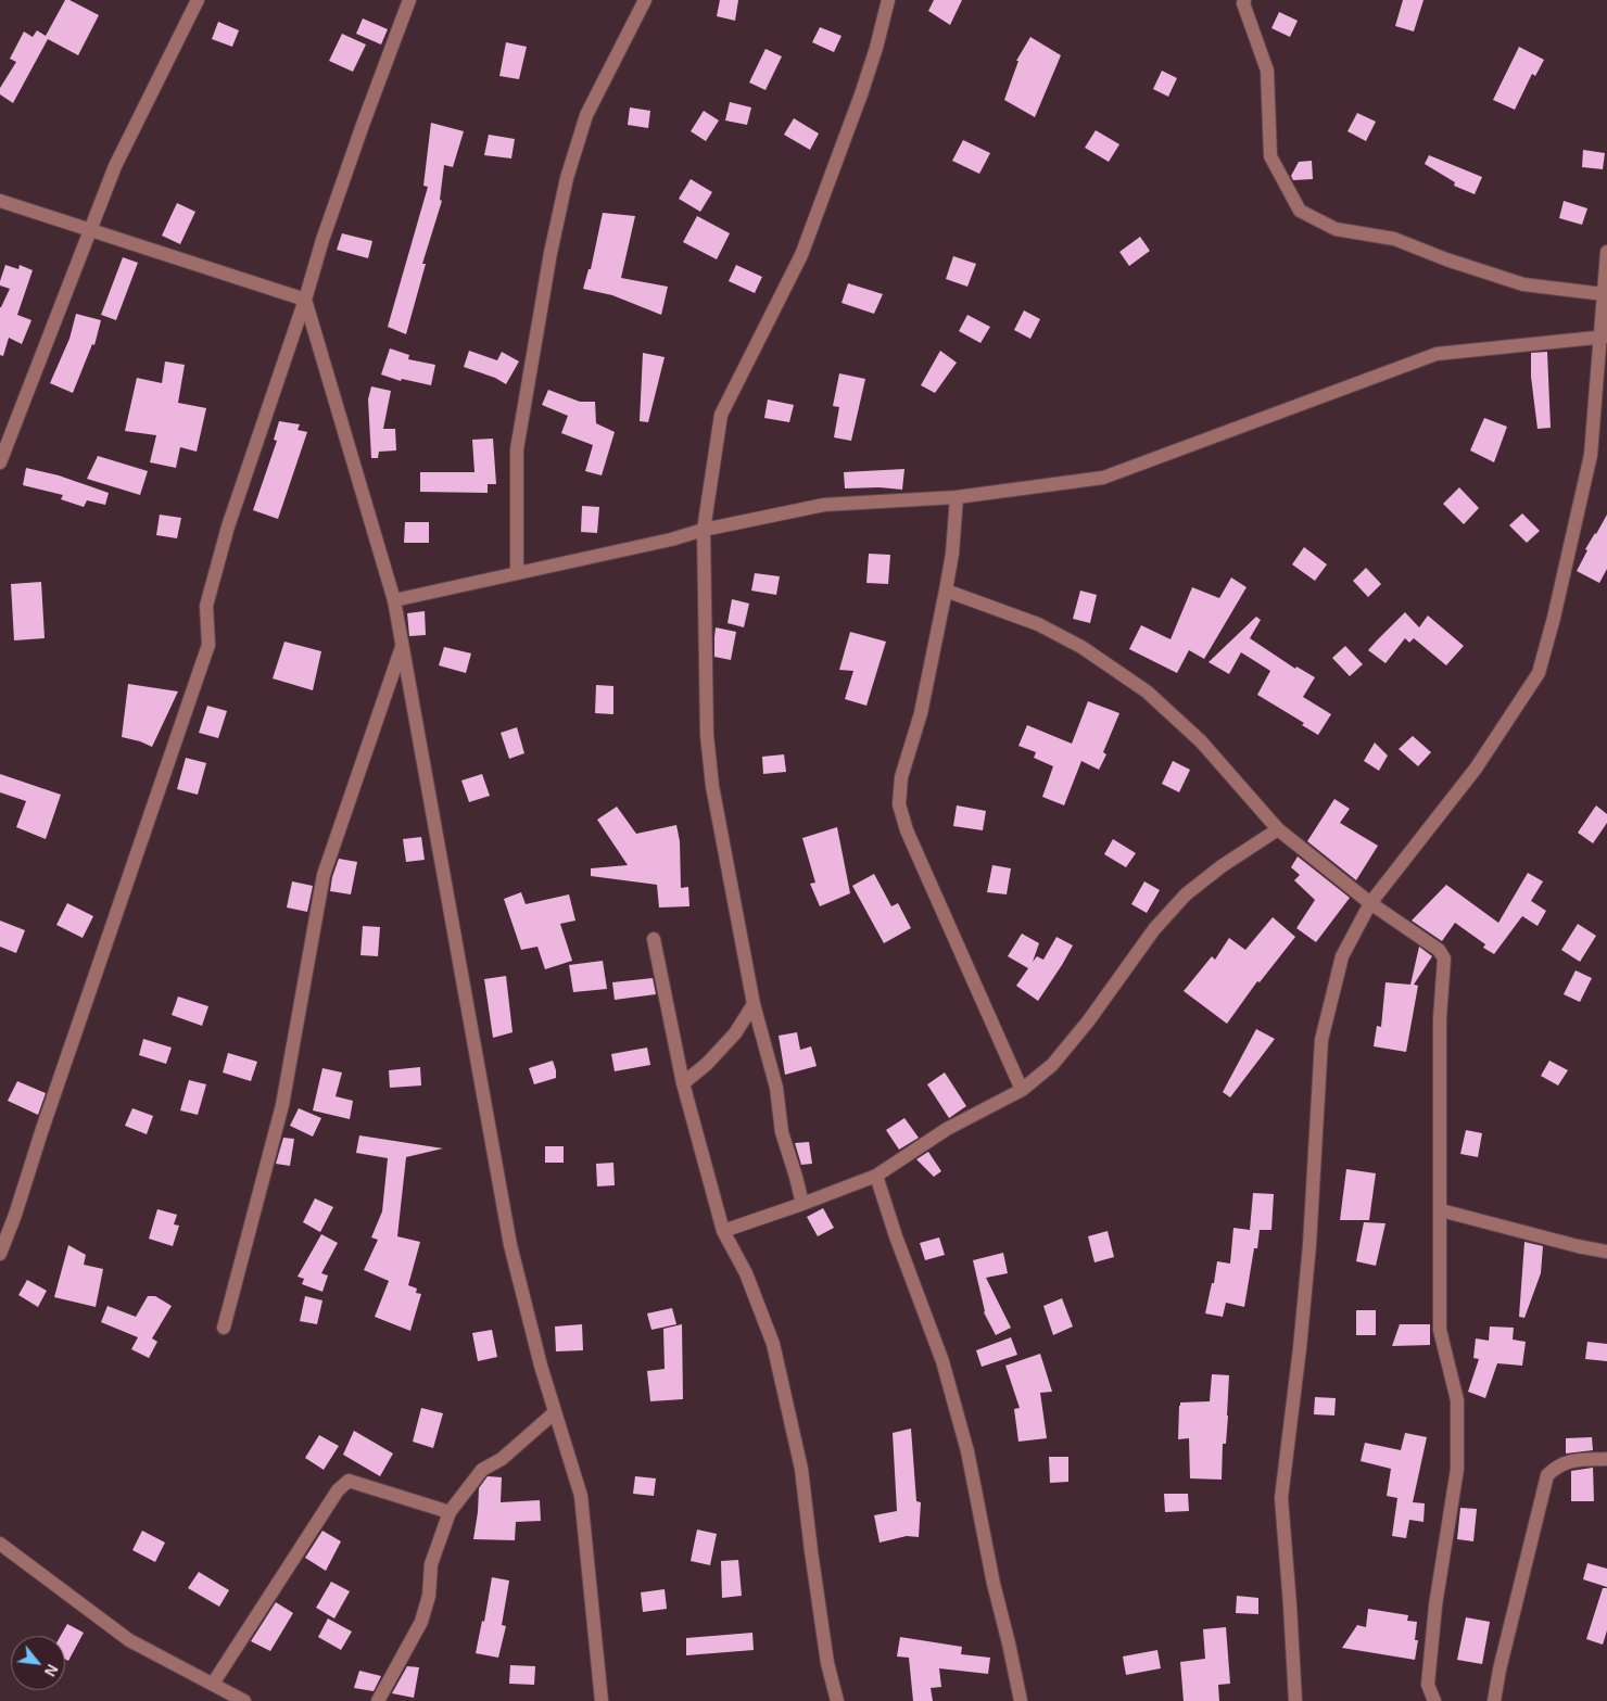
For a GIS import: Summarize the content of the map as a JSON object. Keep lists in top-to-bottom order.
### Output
{
  "north": "bottom right"
}
